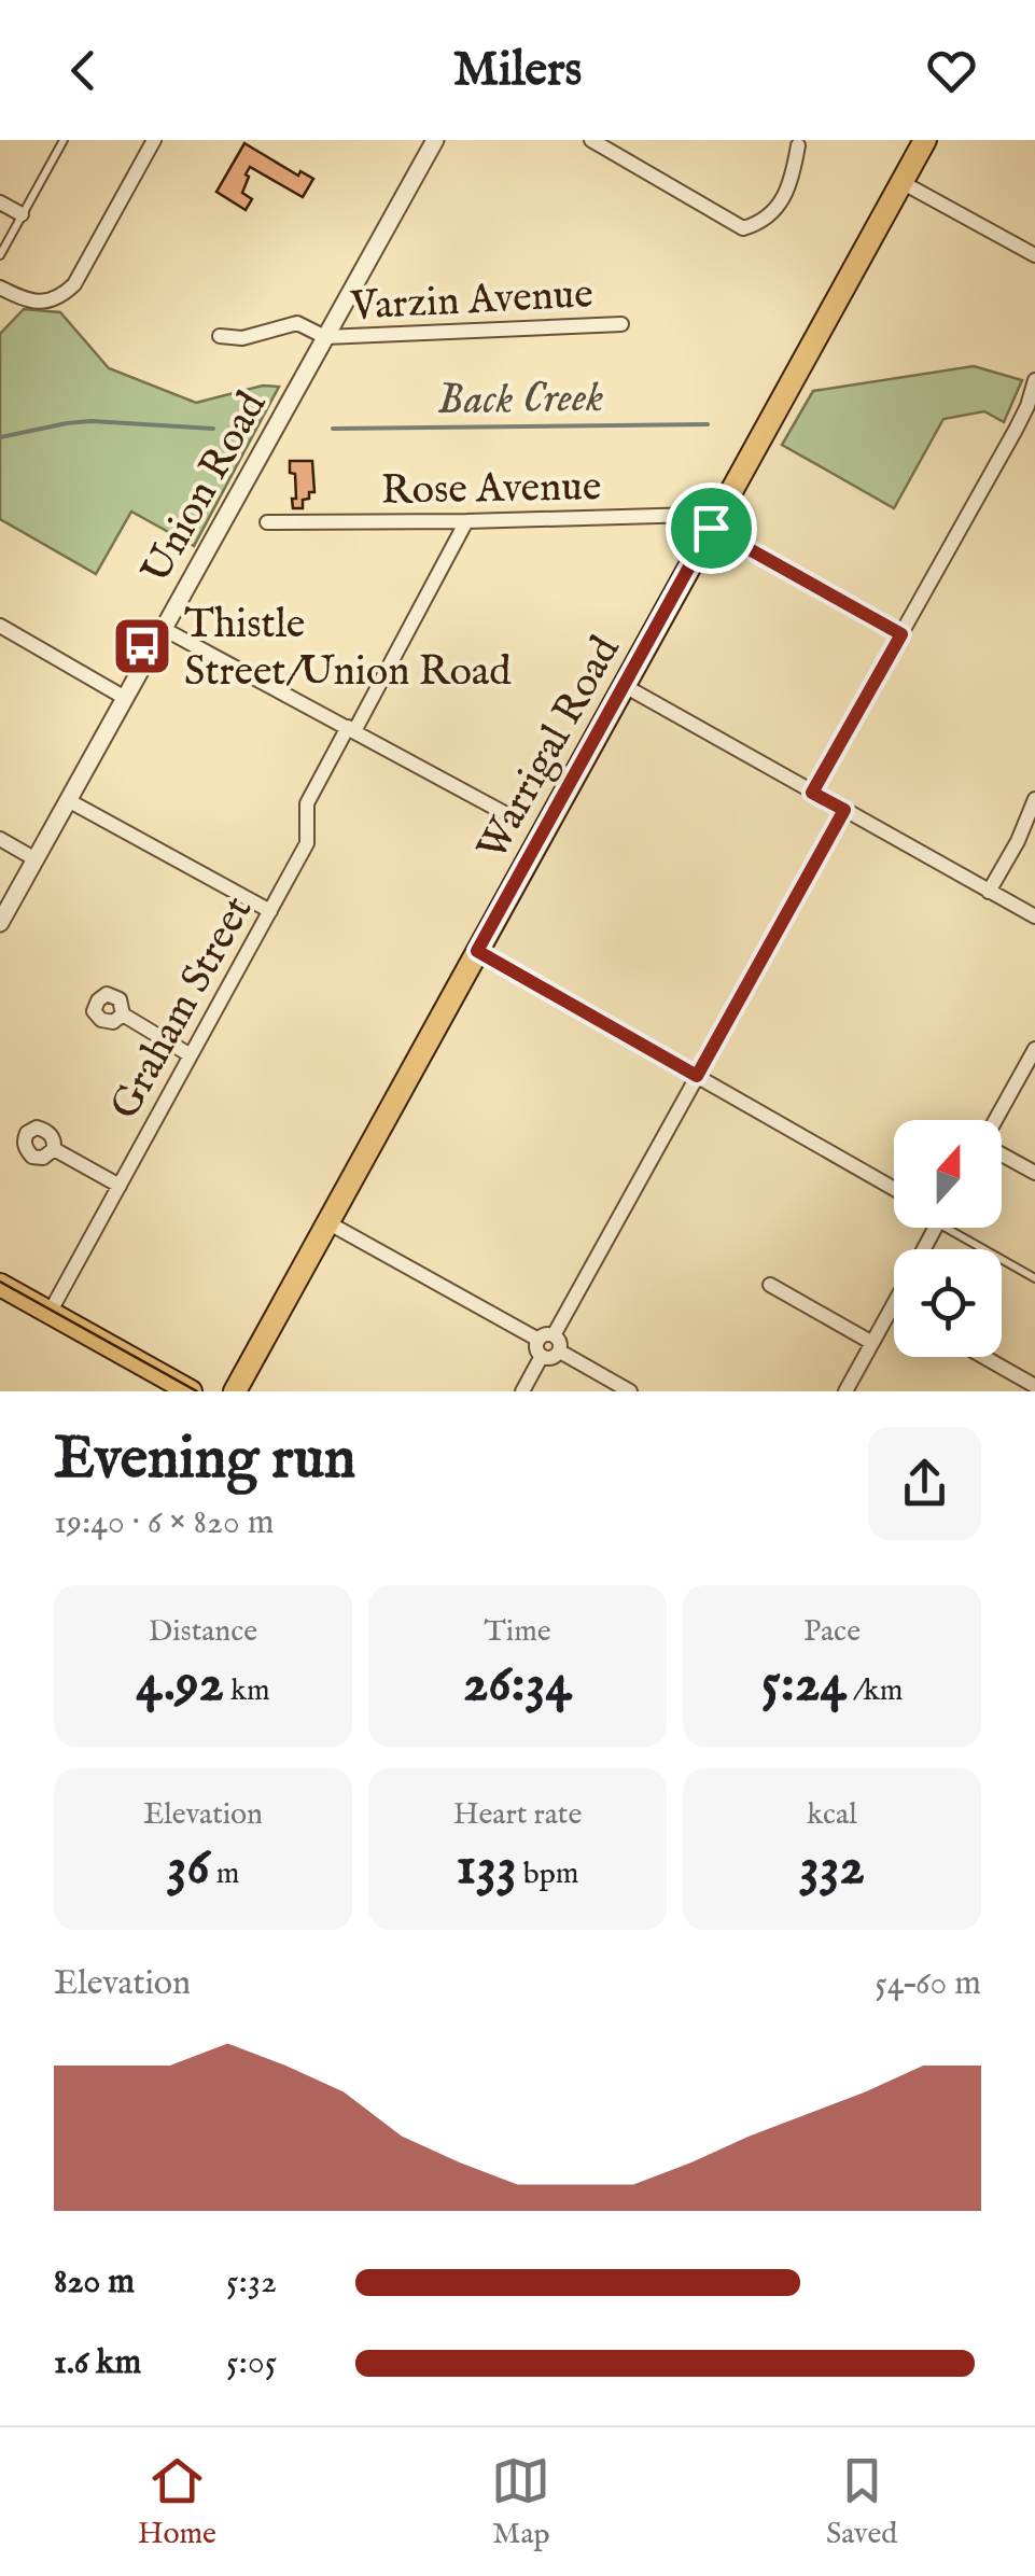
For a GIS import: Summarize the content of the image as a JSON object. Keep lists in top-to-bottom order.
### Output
{
  "streets": {
    "main road": ["Warrigal Road"],
    "street": [
      "Varzin Avenue",
      "Union Road",
      "Rose Avenue",
      "Graham Street"
    ]
  },
  "crossings": [
    ["Varzin Avenue", "Union Road"],
    ["Rose Avenue", "Warrigal Road"],
    ["Rose Avenue", "Graham Street"]
  ],
  "water": ["Back Creek"],
  "places": {
    "bus stop": ["Thistle Street/Union Road"]
  },
  "north": "top",
  "page": {
    "header": "Milers",
    "heading": ["Evening run", "19:40 · 6 × 820 m"],
    "stats": [
      ["Distance", "4.92 km"],
      ["Time", "26:34"],
      ["Pace", "5:24 /km"],
      ["Elevation", "36 m"],
      ["Heart rate", "133 bpm"],
      ["kcal", "332"]
    ],
    "chart": ["Elevation", "54–60 m"],
    "list": [
      {
        "name": "820 m",
        "note": "5:32"
      },
      {
        "name": "1.6 km",
        "note": "5:05"
      }
    ],
    "tabs": ["Home", "Map", "Saved"]
  }
}
